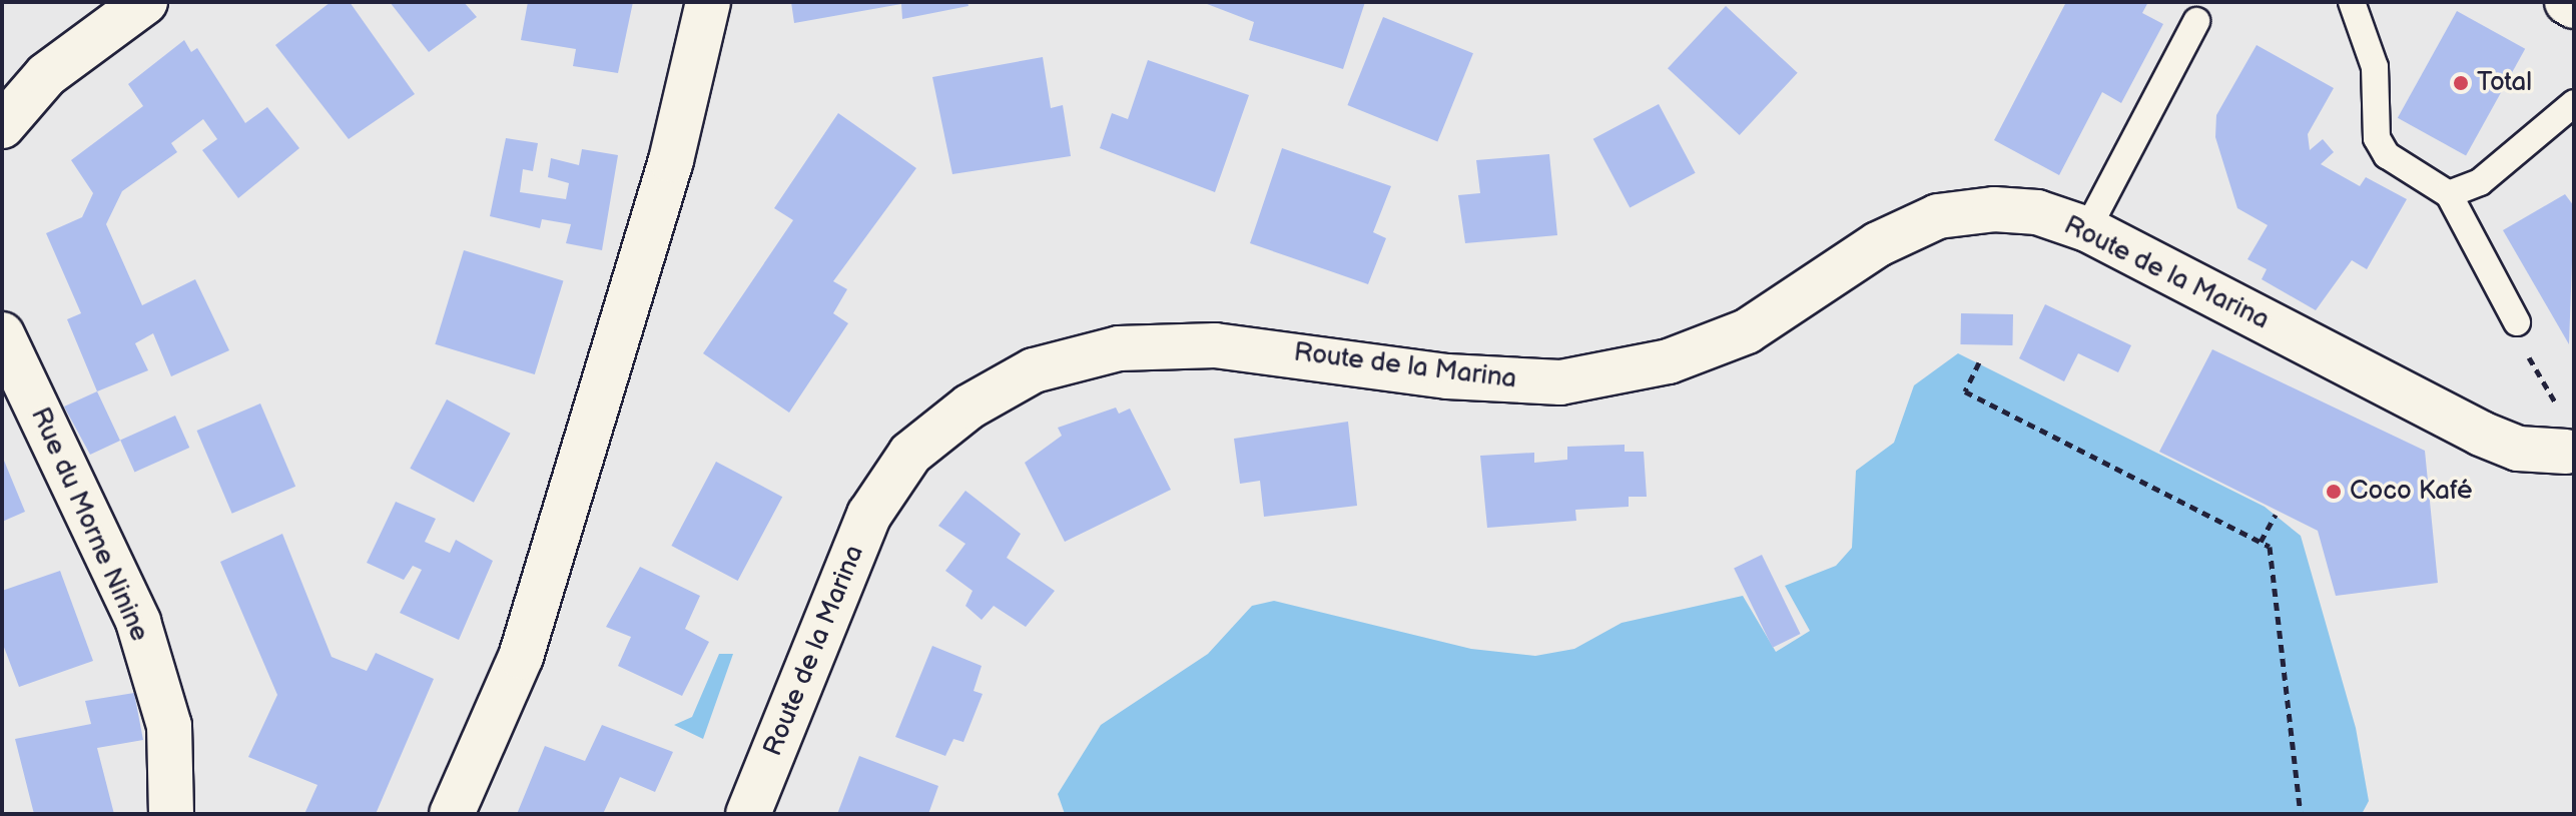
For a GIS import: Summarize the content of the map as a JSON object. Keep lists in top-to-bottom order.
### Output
{
  "streets": {
    "street": ["Route de la Marina", "Rue du Morne Ninine"]
  },
  "places": ["Total", "Coco Kafé"]
}
